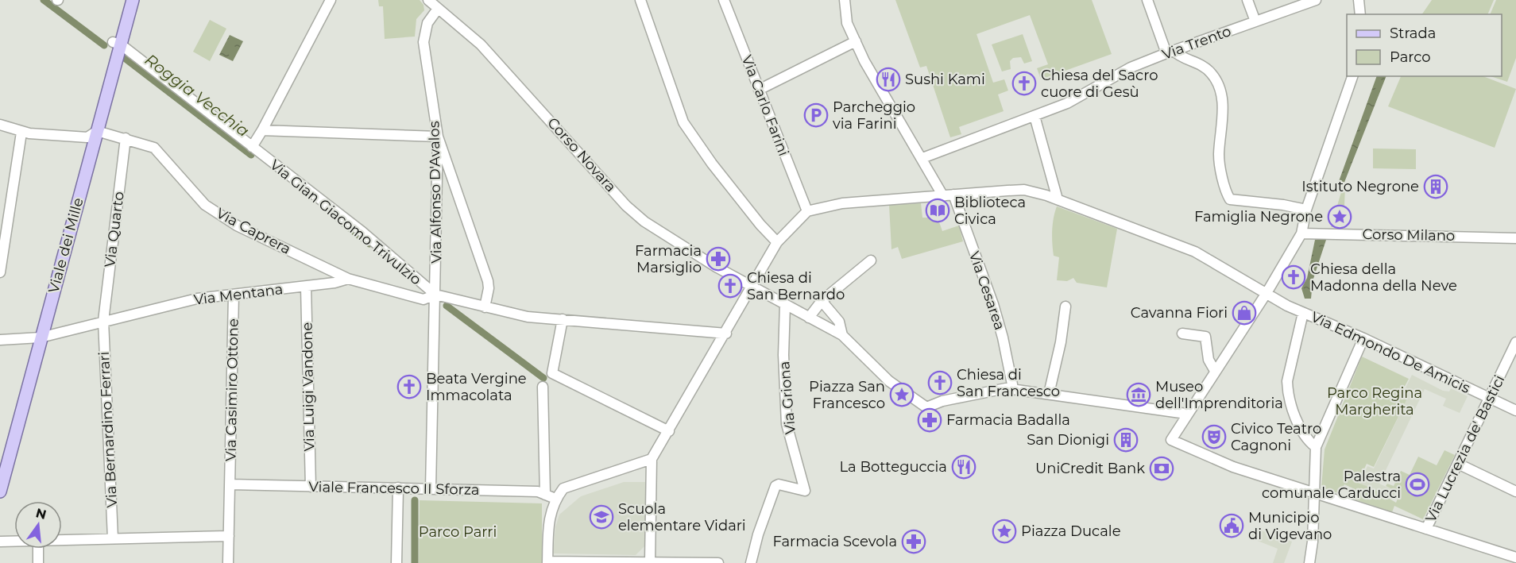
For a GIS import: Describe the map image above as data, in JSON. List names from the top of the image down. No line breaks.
{"streets":{"main road":["Viale dei Mille"],"street":["Via Trento","Via Carlo Farini","Corso Novara","Via Alfonso D'Avalos","Via Gian Giacomo Trivulzio","Via Quarto","Via Caprera","Corso Milano","Via Cesarea","Via Mentana","Via Edmondo De Amicis","Via Luigi Vandone","Via Casimiro Ottone","Via Griona","Via Bernardino Ferrari","Via Lucrezia de' Bastici","Viale Francesco II Sforza"]},"crossings":[["Via Trento","Via Cesarea"],["Via Carlo Farini","Via Edmondo De Amicis"],["Corso Novara","Via Alfonso D'Avalos"],["Corso Novara","Via Griona"],["Via Alfonso D'Avalos","Via Gian Giacomo Trivulzio"],["Via Alfonso D'Avalos","Via Mentana"],["Via Alfonso D'Avalos","Viale Francesco II Sforza"],["Via Gian Giacomo Trivulzio","Viale dei Mille"],["Via Gian Giacomo Trivulzio","Via Mentana"],["Via Quarto","Via Caprera"],["Via Quarto","Via Mentana"],["Via Quarto","Via Bernardino Ferrari"],["Via Caprera","Viale dei Mille"],["Via Caprera","Via Mentana"],["Viale dei Mille","Via Mentana"],["Via Cesarea","Via Edmondo De Amicis"],["Via Mentana","Via Luigi Vandone"],["Via Mentana","Via Casimiro Ottone"],["Via Mentana","Via Bernardino Ferrari"],["Via Edmondo De Amicis","Via Lucrezia de' Bastici"],["Via Luigi Vandone","Viale Francesco II Sforza"],["Via Casimiro Ottone","Viale Francesco II Sforza"]],"water":["Roggia Vecchia"],"parks":["Parco Regina Margherita","Parco Parri"],"places":{"restaurant":["Sushi Kami","La Botteguccia"],"church":["Chiesa del Sacro cuore di Gesù","Chiesa della Madonna della Neve","Chiesa di San Bernardo","Chiesa di San Francesco","Beata Vergine Immacolata"],"parking":["Parcheggio via Farini"],"building":["Istituto Negrone","San Dionigi"],"library":["Biblioteca Civica"],"place":["Famiglia Negrone","Piazza San Francesco","Piazza Ducale"],"pharmacy":["Farmacia Marsiglio","Farmacia Badalla","Farmacia Scevola"],"shop":["Cavanna Fiori"],"museum":["Museo dell'Imprenditoria"],"theatre":["Civico Teatro Cagnoni"],"bank":["UniCredit Bank"],"sports":["Palestra comunale Carducci"],"school or university":["Scuola elementare Vidari"],"public building":["Municipio di Vigevano"]},"legend":["Strada","Parco"],"north":"top"}
